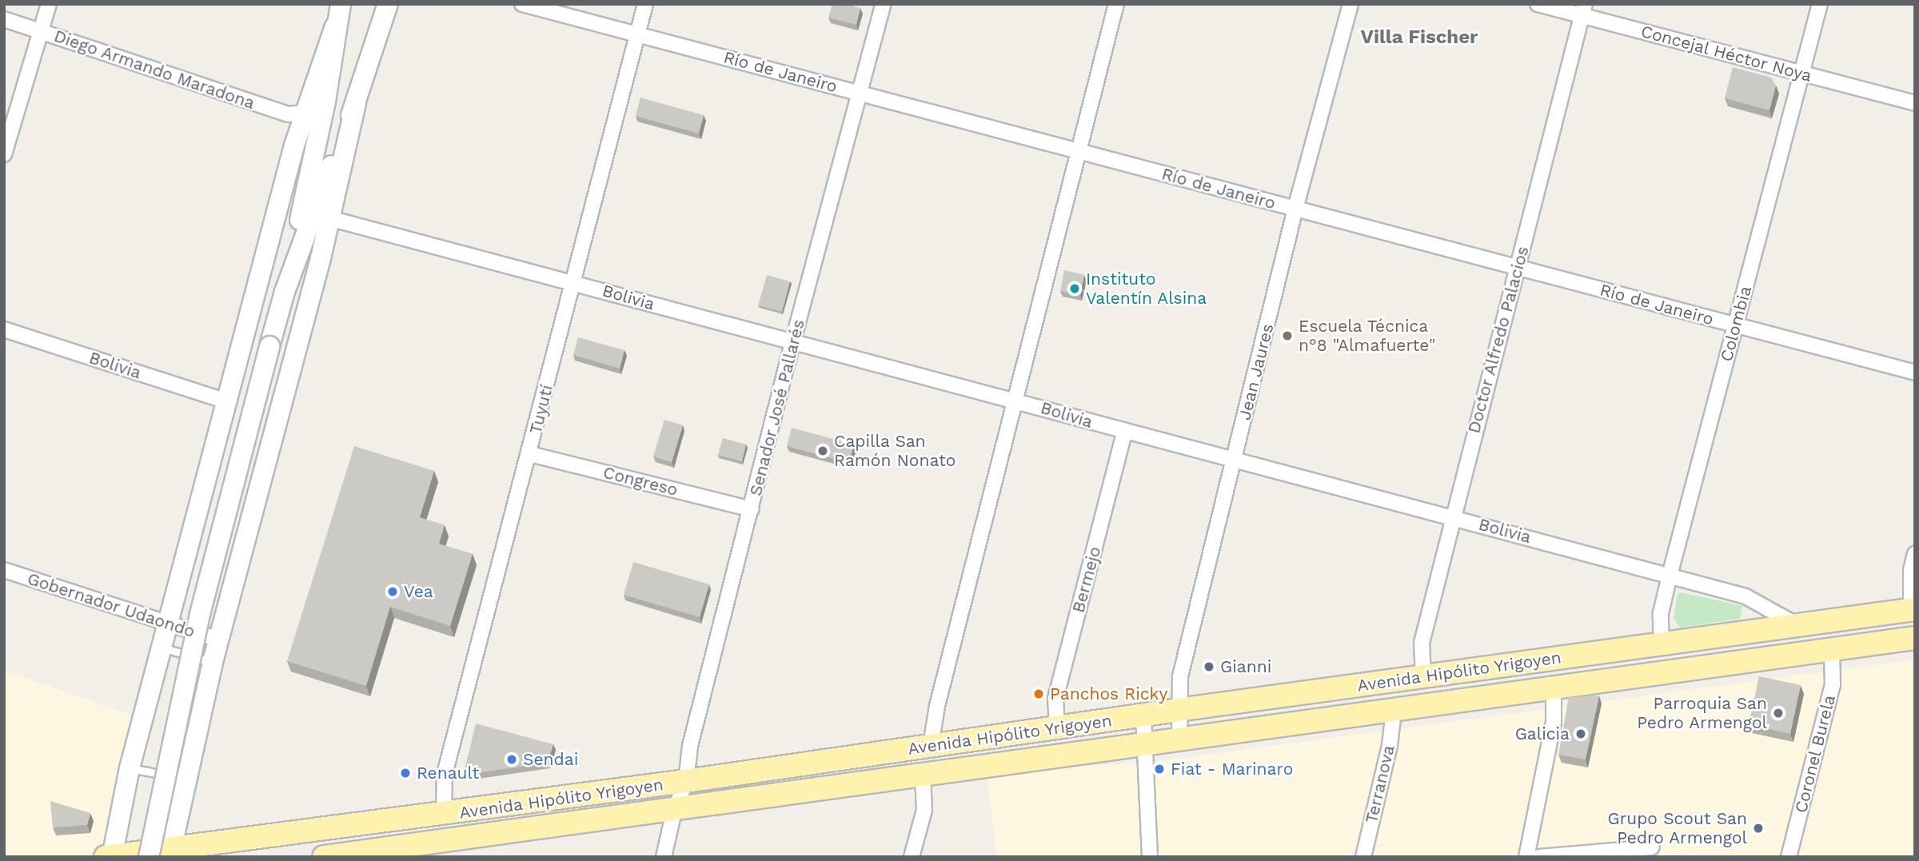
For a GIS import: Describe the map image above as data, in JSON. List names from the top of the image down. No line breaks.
{"streets":{"main road":["Avenida Hipólito Yrigoyen"],"street":["Concejal Héctor Noya","Diego Armando Maradona","Río de Janeiro","Bolivia","Colombia","Doctor Alfredo Palacios","Jean Jaures","Senador José Pallarés","Tuyutí","Congreso","Bermejo","Gobernador Udaondo","Coronel Burela","Terranova"]},"crossings":[["Concejal Héctor Noya","Colombia"],["Concejal Héctor Noya","Doctor Alfredo Palacios"],["Río de Janeiro","Colombia"],["Río de Janeiro","Doctor Alfredo Palacios"],["Río de Janeiro","Jean Jaures"],["Río de Janeiro","Senador José Pallarés"],["Río de Janeiro","Tuyutí"],["Bolivia","Colombia"],["Bolivia","Doctor Alfredo Palacios"],["Bolivia","Jean Jaures"],["Bolivia","Senador José Pallarés"],["Bolivia","Tuyutí"],["Bolivia","Bermejo"],["Bolivia","Avenida Hipólito Yrigoyen"],["Colombia","Avenida Hipólito Yrigoyen"],["Doctor Alfredo Palacios","Avenida Hipólito Yrigoyen"],["Jean Jaures","Avenida Hipólito Yrigoyen"],["Senador José Pallarés","Congreso"],["Senador José Pallarés","Avenida Hipólito Yrigoyen"],["Tuyutí","Congreso"],["Tuyutí","Avenida Hipólito Yrigoyen"],["Bermejo","Avenida Hipólito Yrigoyen"],["Avenida Hipólito Yrigoyen","Coronel Burela"],["Avenida Hipólito Yrigoyen","Terranova"]],"districts":["Villa Fischer"],"places":["Instituto Valentín Alsina","Escuela Técnica n°8 \"Almafuerte\"","Capilla San Ramón Nonato","Vea","Gianni","Panchos Ricky","Parroquia San Pedro Armengol","Galicia","Sendai","Fiat - Marinaro","Renault","Grupo Scout San Pedro Armengol"]}
